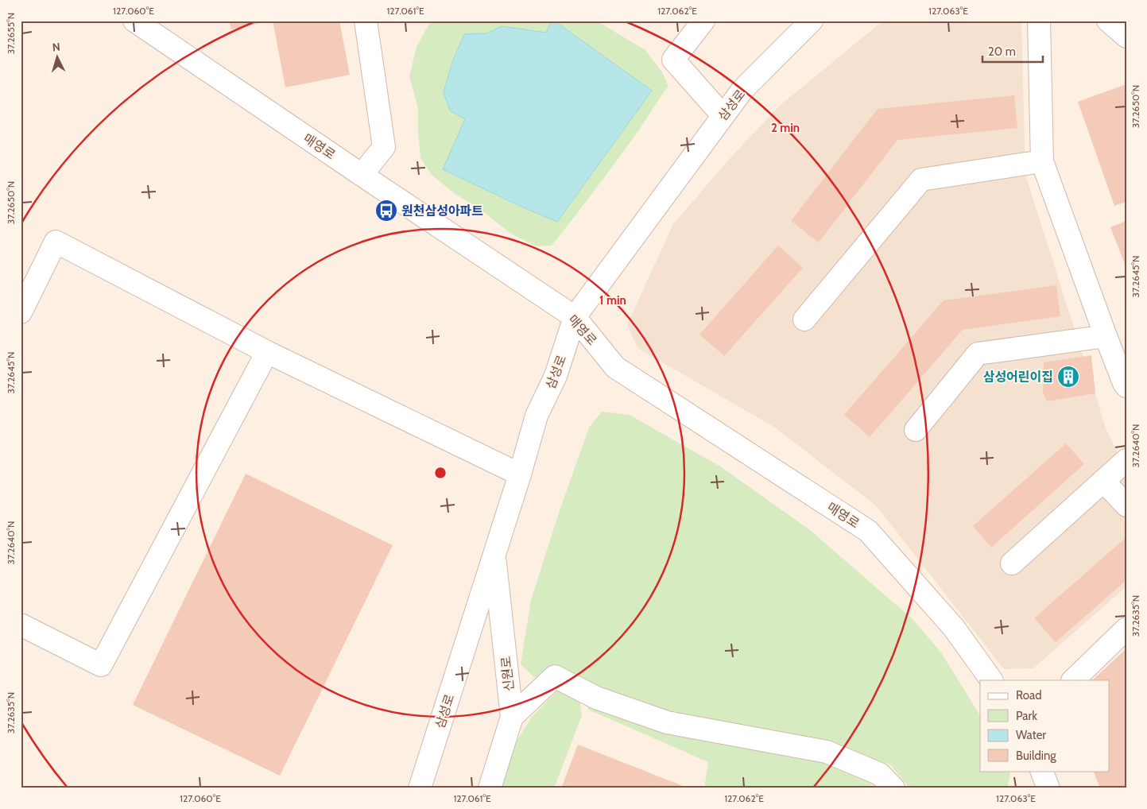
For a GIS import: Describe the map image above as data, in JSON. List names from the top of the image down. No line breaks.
{"streets":{"street":["삼성로","매영로","신원로"]},"crossings":[["삼성로","매영로"],["삼성로","신원로"]],"places":{"bus stop":["원천삼성아파트"],"building":["삼성어린이집"]},"legend":["Road","Park","Water","Building"],"scale_bar":"20 m","north":"top","coordinates":["127.060°E","127.061°E","127.062°E","127.063°E","37.2655°N","37.2650°N","37.2645°N","37.2640°N","37.2635°N"],"rings":["2 min","1 min"]}
